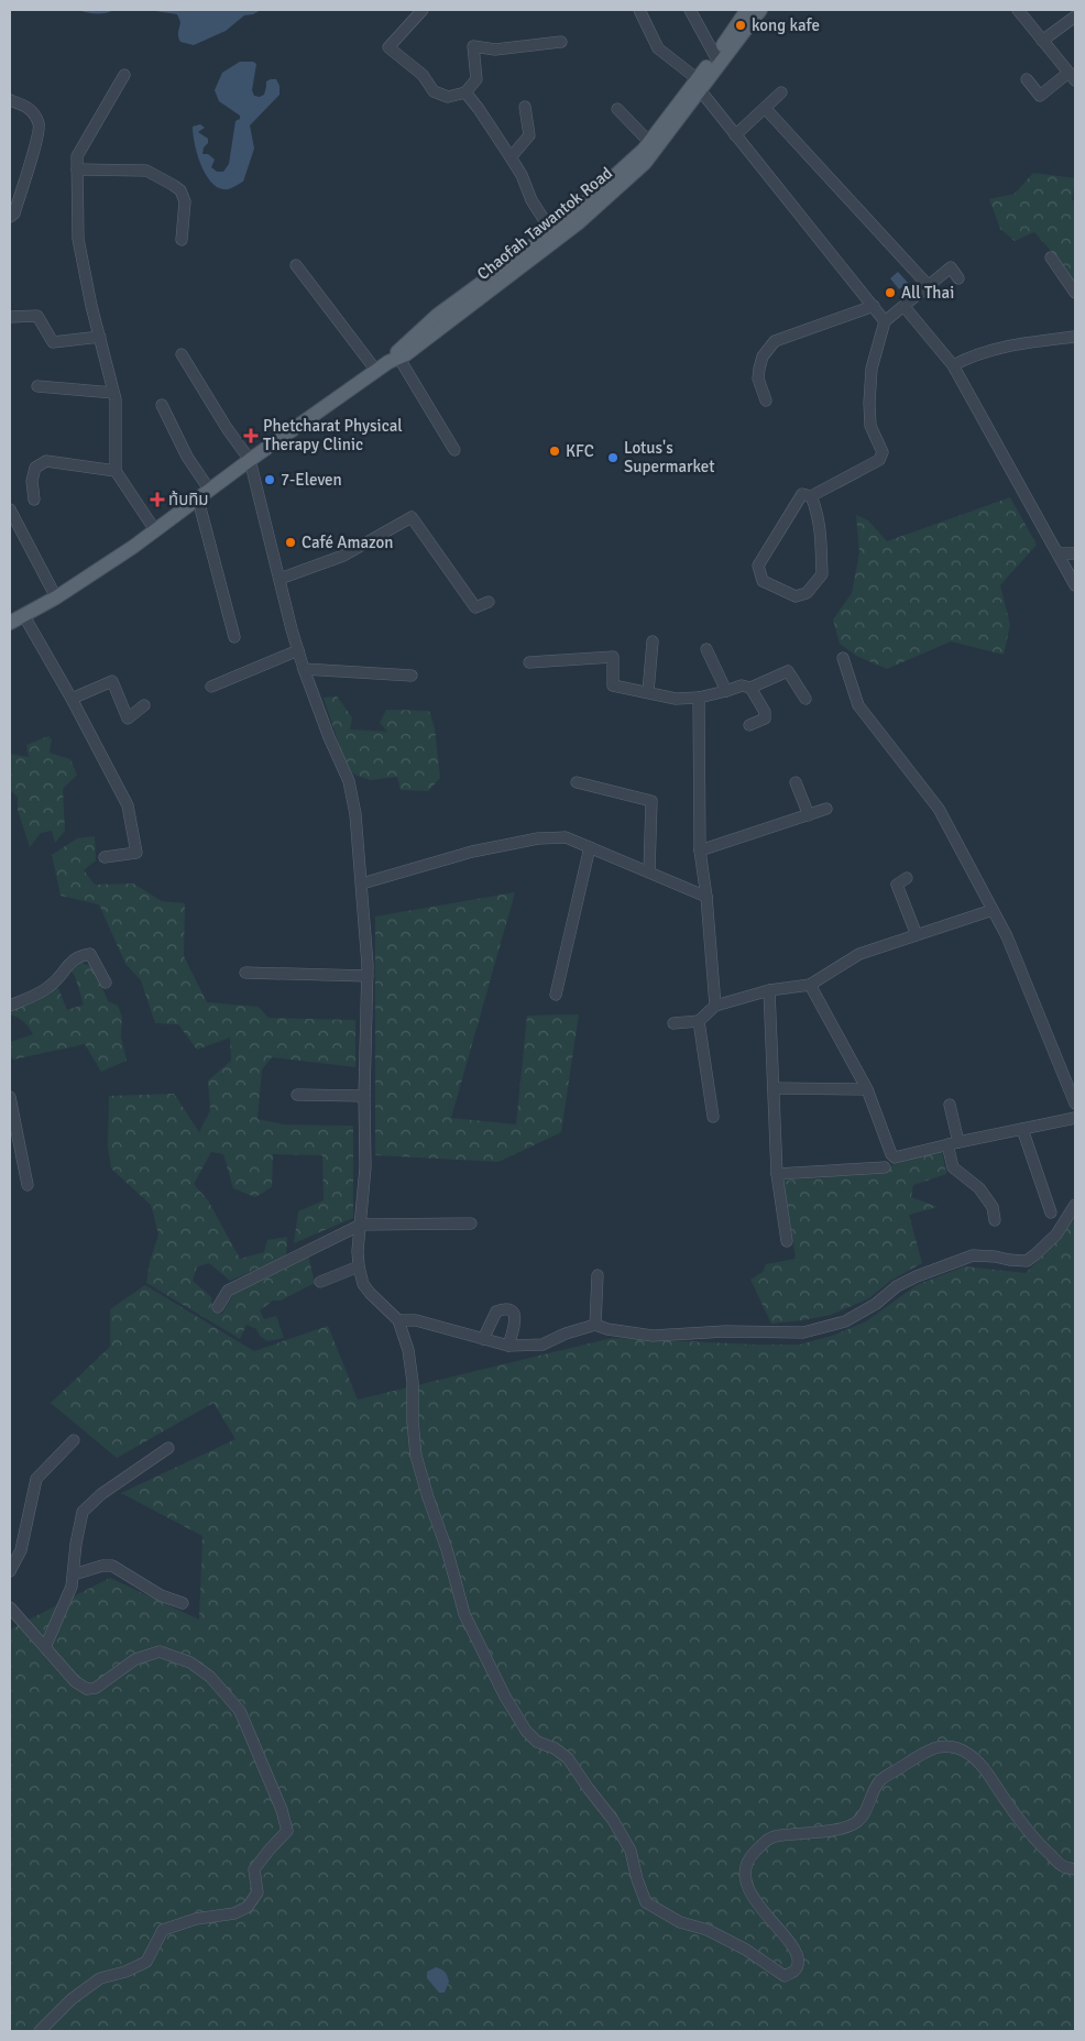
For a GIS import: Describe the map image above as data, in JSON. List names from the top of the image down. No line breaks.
{"streets":{"main road":["Chaofah Tawantok Road"]},"places":{"other":["kong kafe","All Thai","KFC","Lotus's Supermarket","7-Eleven","Café Amazon"],"health":["Phetcharat Physical Therapy Clinic","ท้บทิม"]}}
